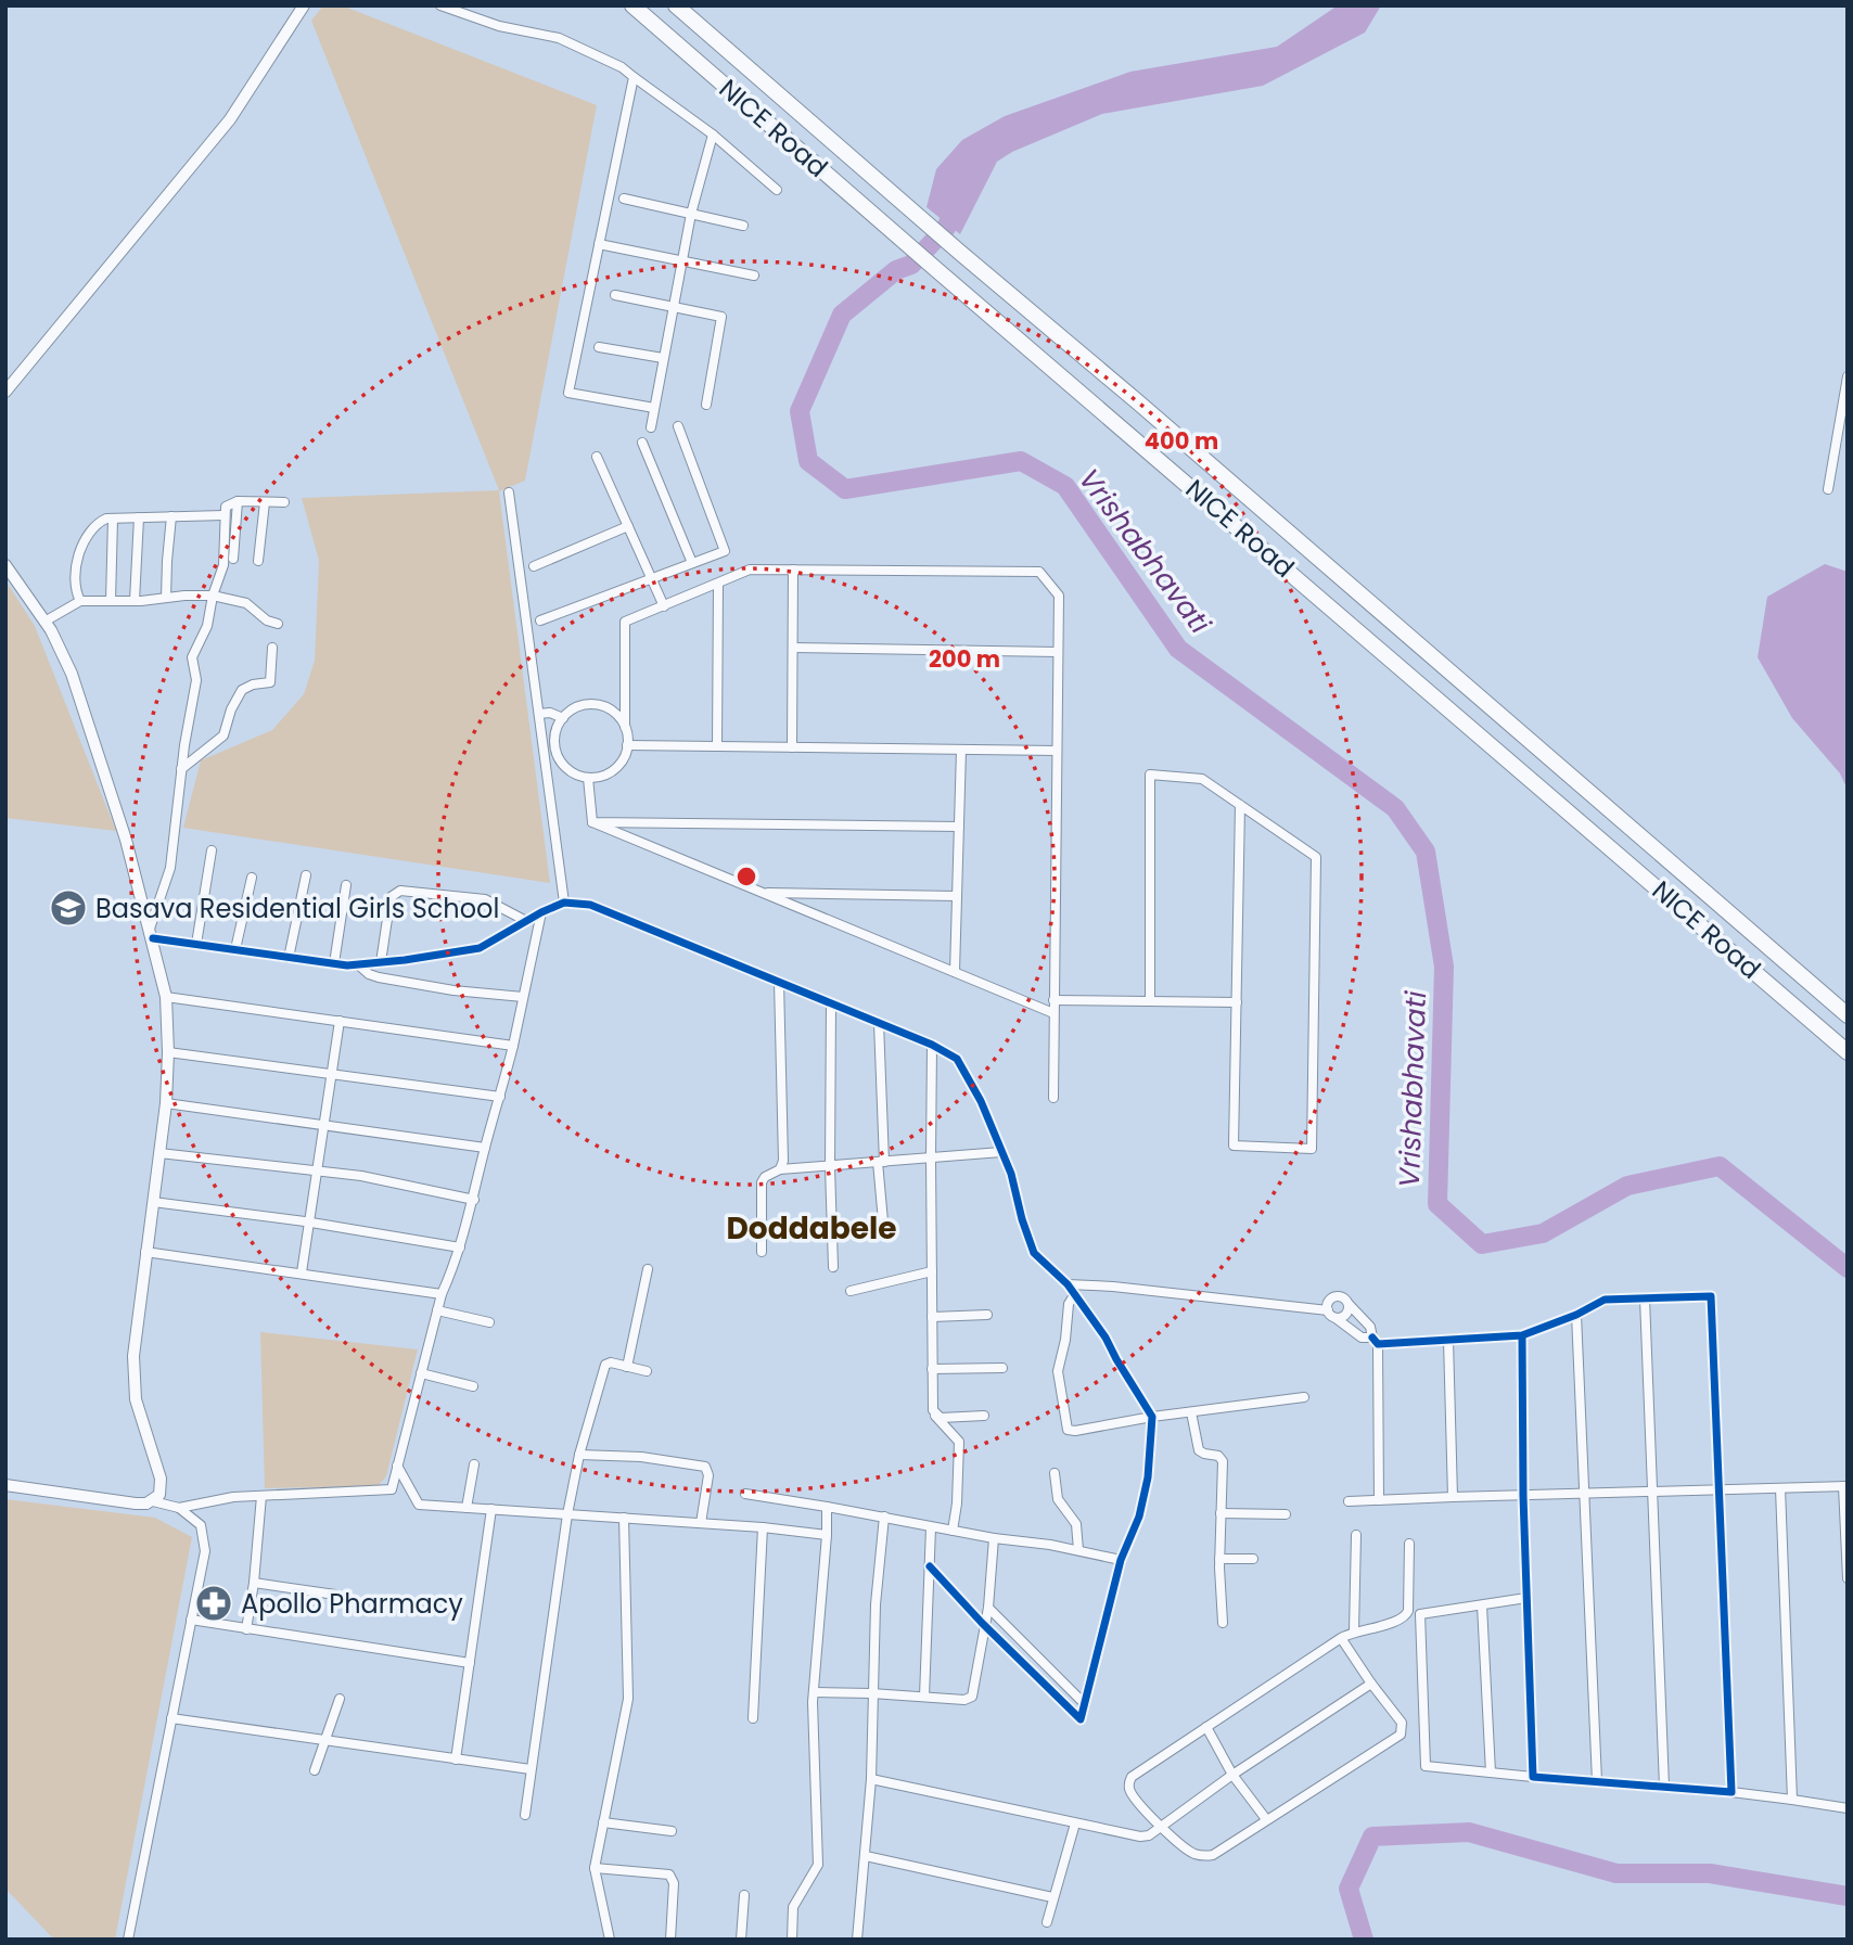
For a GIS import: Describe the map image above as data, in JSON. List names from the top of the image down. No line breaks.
{"streets":{"highway":["NICE Road"]},"districts":["Doddabele"],"water":["Vrishabhavati"],"places":{"school or university":["Basava Residential Girls School"],"pharmacy":["Apollo Pharmacy"]},"rings":["400 m","200 m"]}
